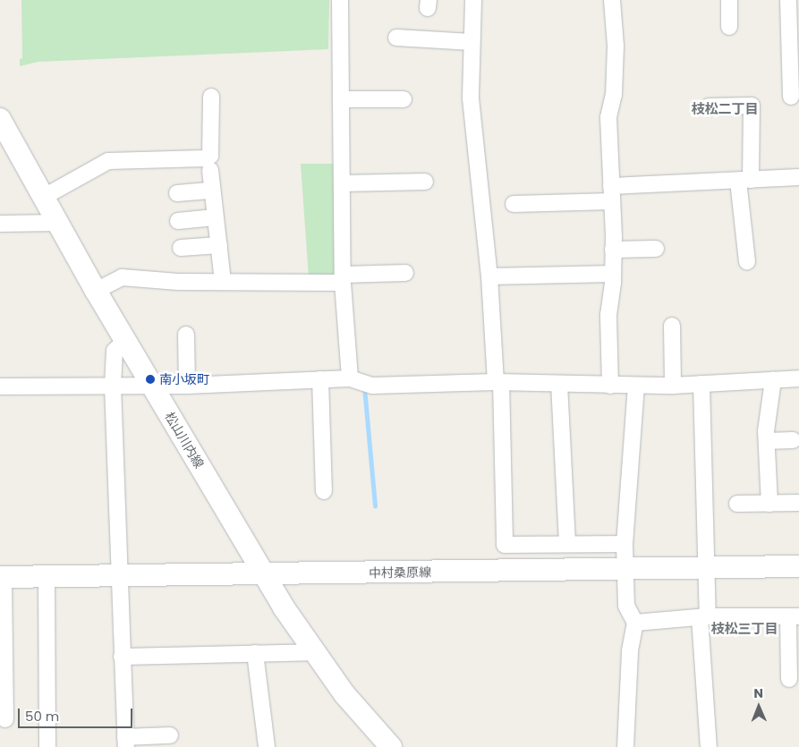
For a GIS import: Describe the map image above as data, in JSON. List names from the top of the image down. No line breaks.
{"streets":{"street":["松山川内線","中村桑原線"]},"crossings":[["松山川内線","中村桑原線"]],"districts":["枝松二丁目","枝松三丁目"],"places":["南小坂町"],"scale_bar":"50 m","north":"top"}
